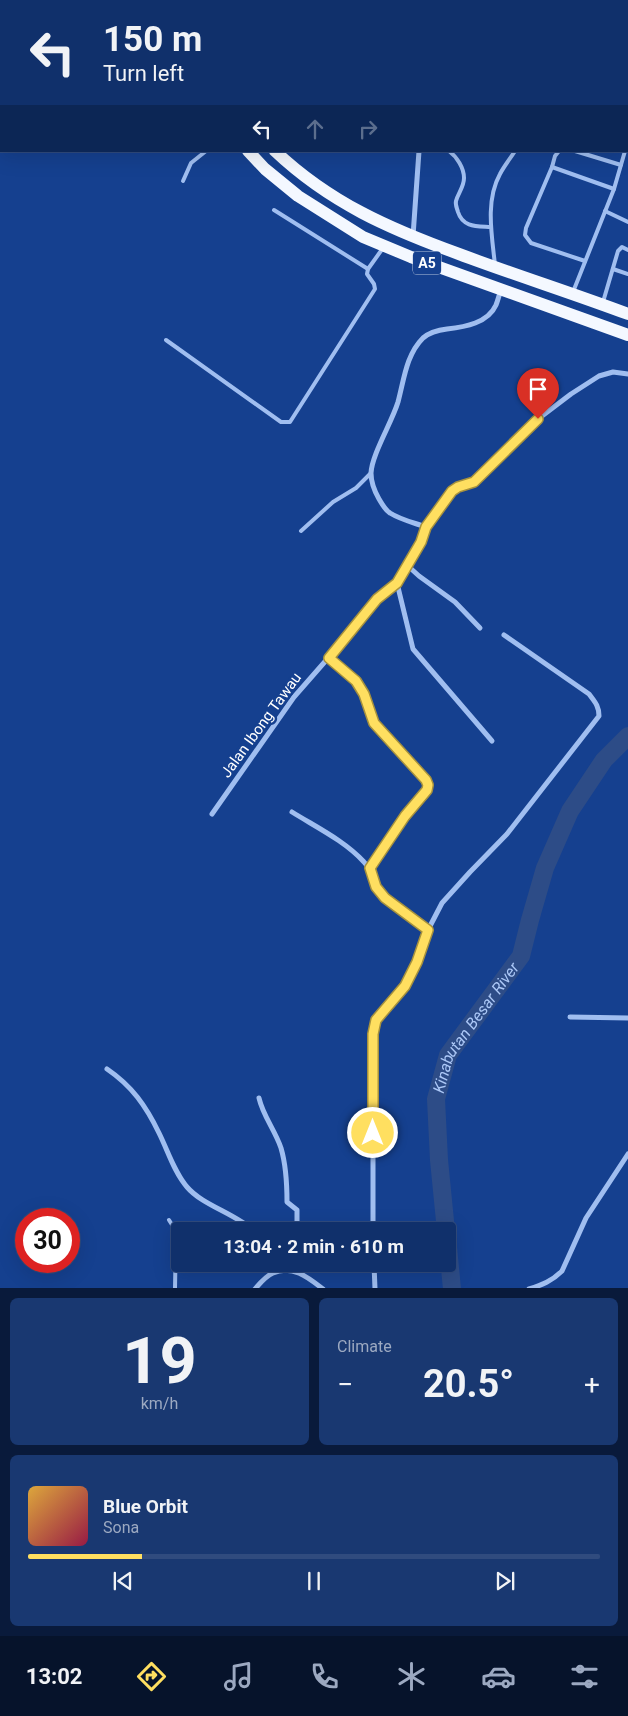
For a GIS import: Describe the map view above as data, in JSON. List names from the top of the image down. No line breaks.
{"streets":{"highway":["A5"],"street":["Jalan Ibong Tawau"]},"water":["Kinabutan Besar River"],"page":{"turn":["150 m","Turn left"],"limit":"30","trip":"13:04 · 2 min · 610 m","tile":[["19","km/h"],"Climate"],"heat":["−","20.5°","+"],"song":["Blue Orbit","Sona"],"tabs":"13:02"}}
